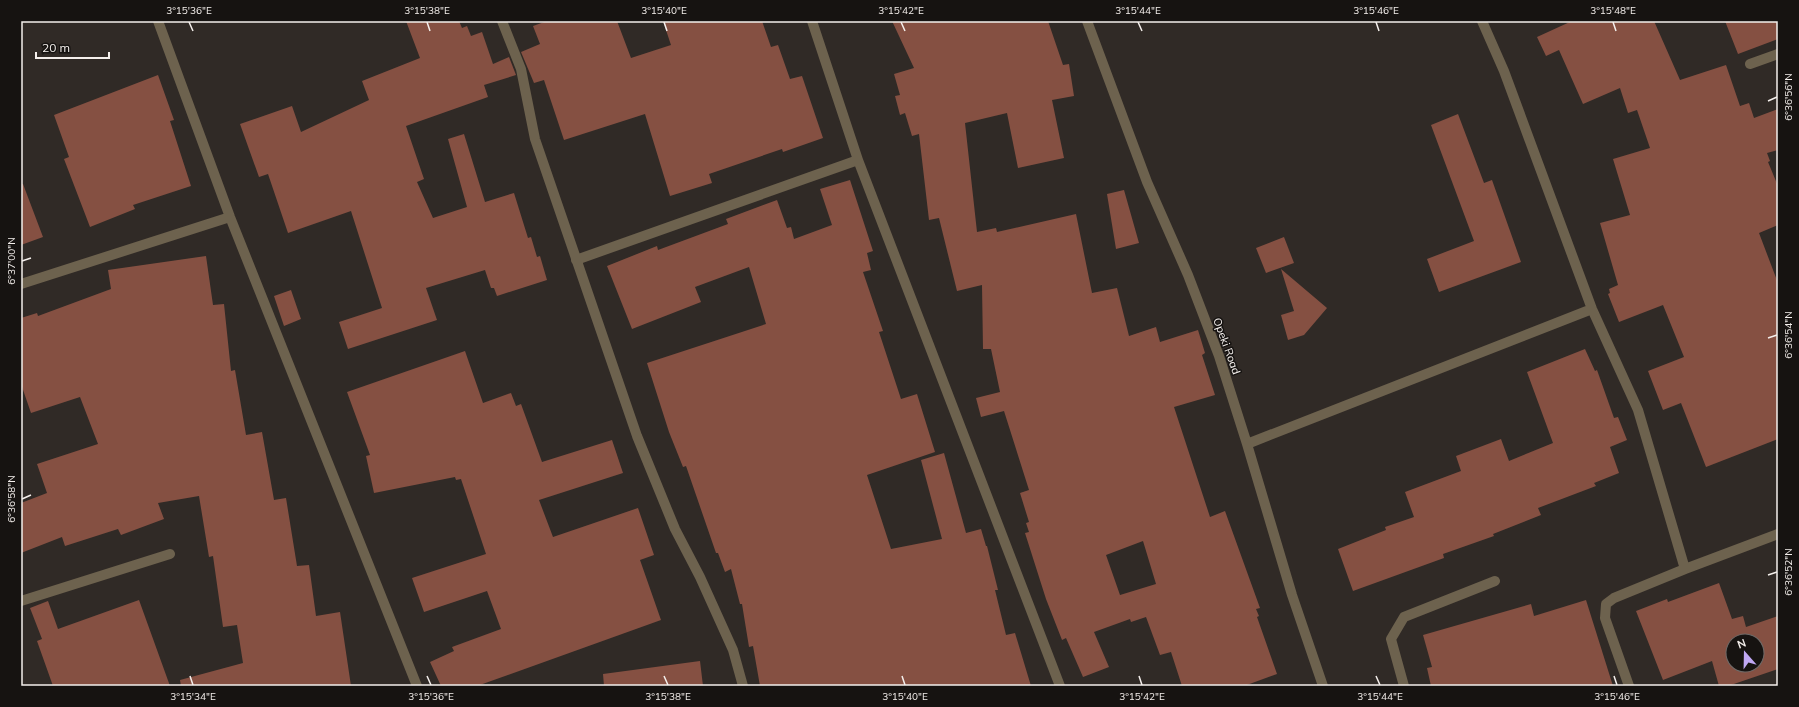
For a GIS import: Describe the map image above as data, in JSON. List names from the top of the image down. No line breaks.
{"streets":{"street":["Opeki Road"]},"scale_bar":"20 m","north":"top","coordinates":["3°15'36\"E","3°15'38\"E","3°15'40\"E","3°15'42\"E","3°15'44\"E","3°15'46\"E","3°15'48\"E","6°36'56\"N","6°37'00\"N","6°36'54\"N","6°36'58\"N","6°36'52\"N","3°15'34\"E"]}
